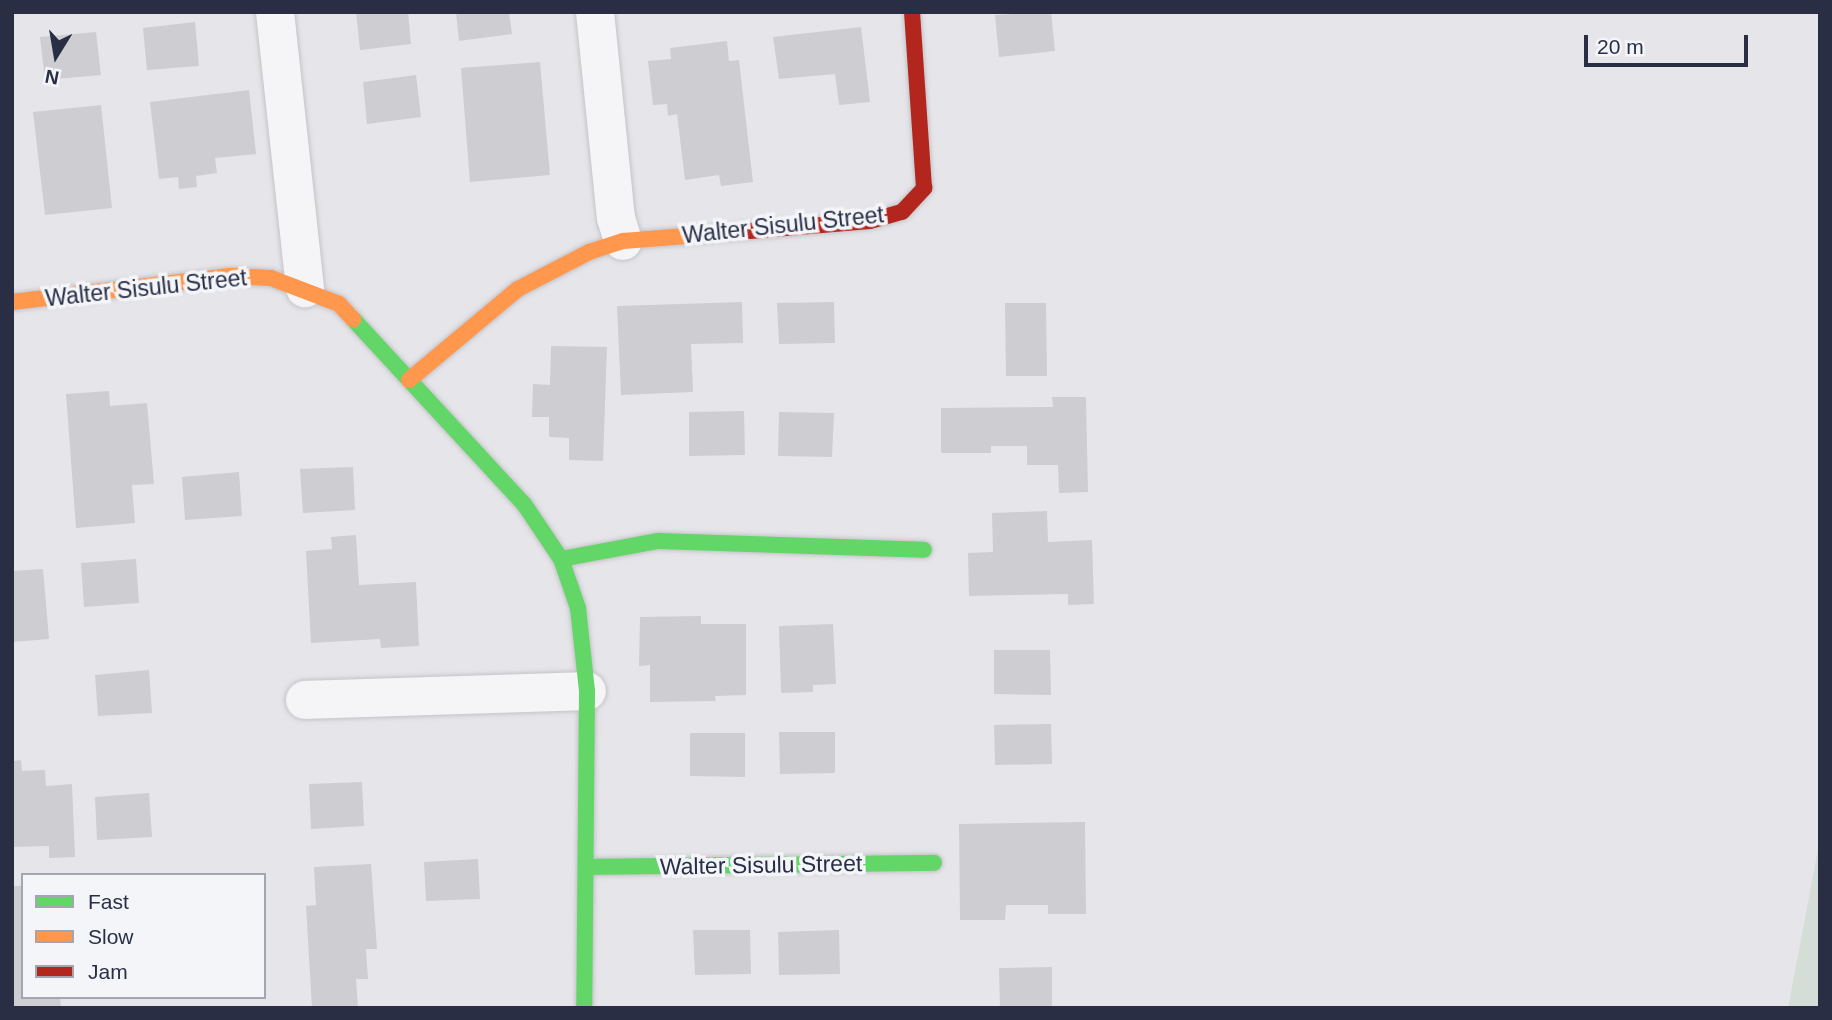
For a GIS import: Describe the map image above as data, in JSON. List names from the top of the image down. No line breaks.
{"streets":{"street":["Walter Sisulu Street"]},"legend":["Fast","Slow","Jam"],"scale_bar":"20 m","north":"bottom"}
